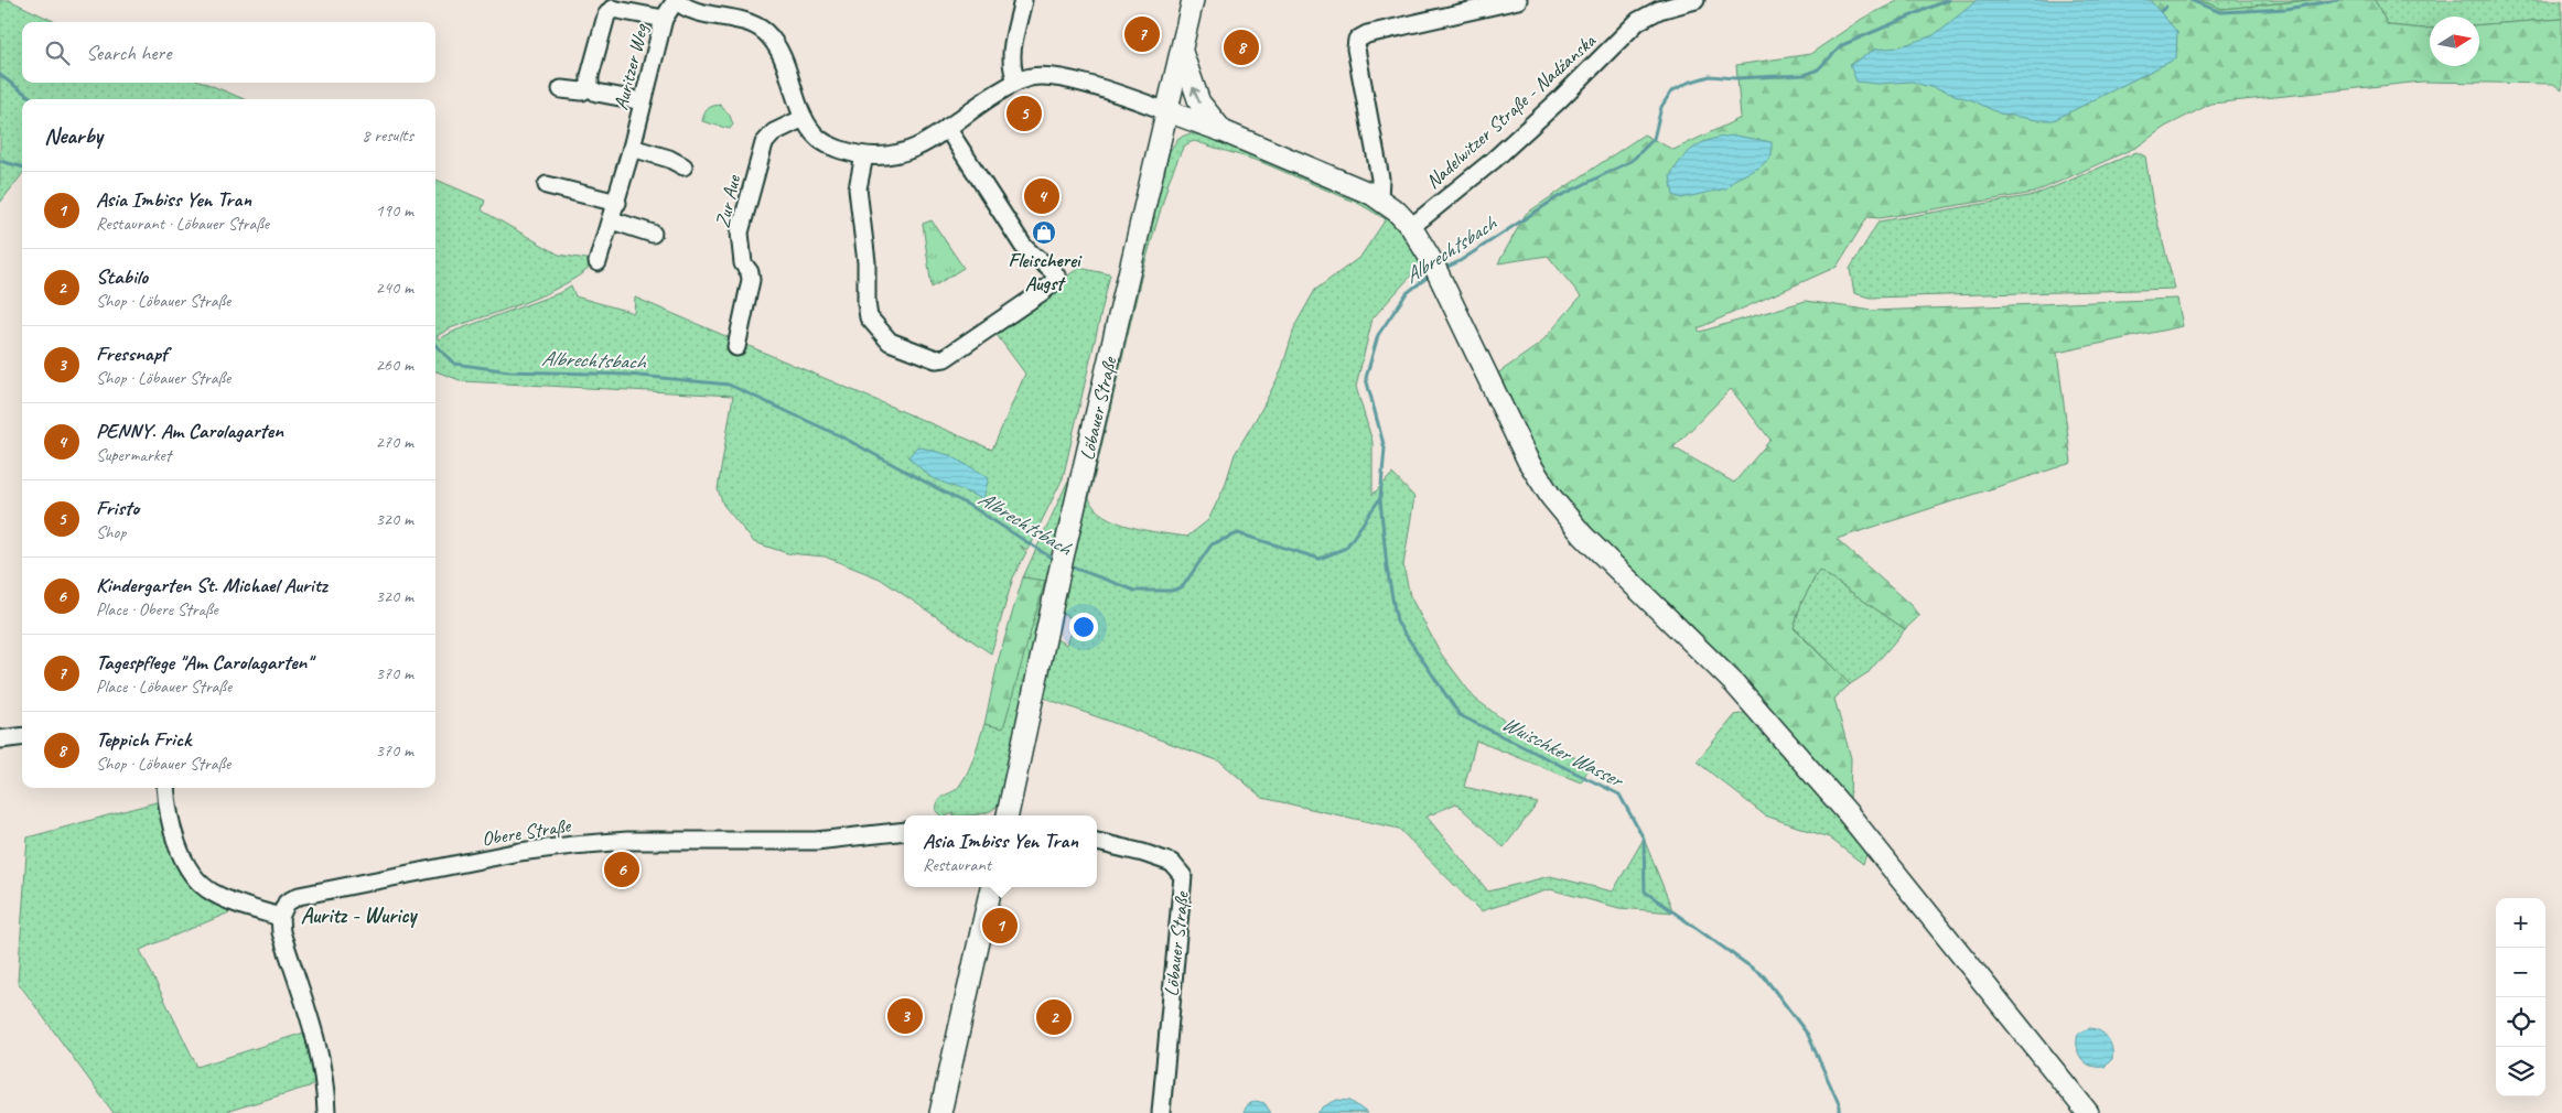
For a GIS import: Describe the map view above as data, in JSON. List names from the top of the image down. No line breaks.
{"streets":{"main road":["Löbauer Straße"],"street":["Auritzer Weg","Nadelwitzer Straße - Nadźanska","Zur Aue","Obere Straße"]},"districts":["Auritz - Wuricy"],"water":["Albrechtsbach","Wuischker Wasser"],"places":{"shop":["Fleischerei Augst"]},"north":"right","page":{"pins":["7","8","5","4","6","1","3","2"],"search":"Search here","heading":["Nearby","8 results"],"list":[{"mark":"1","name":"Asia Imbiss Yen Tran","note":"Restaurant · Löbauer Straße","value":"190 m"},{"mark":"2","name":"Stabilo","note":"Shop · Löbauer Straße","value":"240 m"},{"mark":"3","name":"Fressnapf","note":"Shop · Löbauer Straße","value":"260 m"},{"mark":"4","name":"PENNY. Am Carolagarten","note":"Supermarket","value":"270 m"},{"mark":"5","name":"Fristo","note":"Shop","value":"320 m"},{"mark":"6","name":"Kindergarten St. Michael Auritz","note":"Place · Obere Straße","value":"320 m"},{"mark":"7","name":"Tagespflege \"Am Carolagarten\"","note":"Place · Löbauer Straße","value":"370 m"},{"mark":"8","name":"Teppich Frick","note":"Shop · Löbauer Straße","value":"370 m"}],"popup":["Asia Imbiss Yen Tran","Restaurant"],"map_buttons":["+","−"]}}
